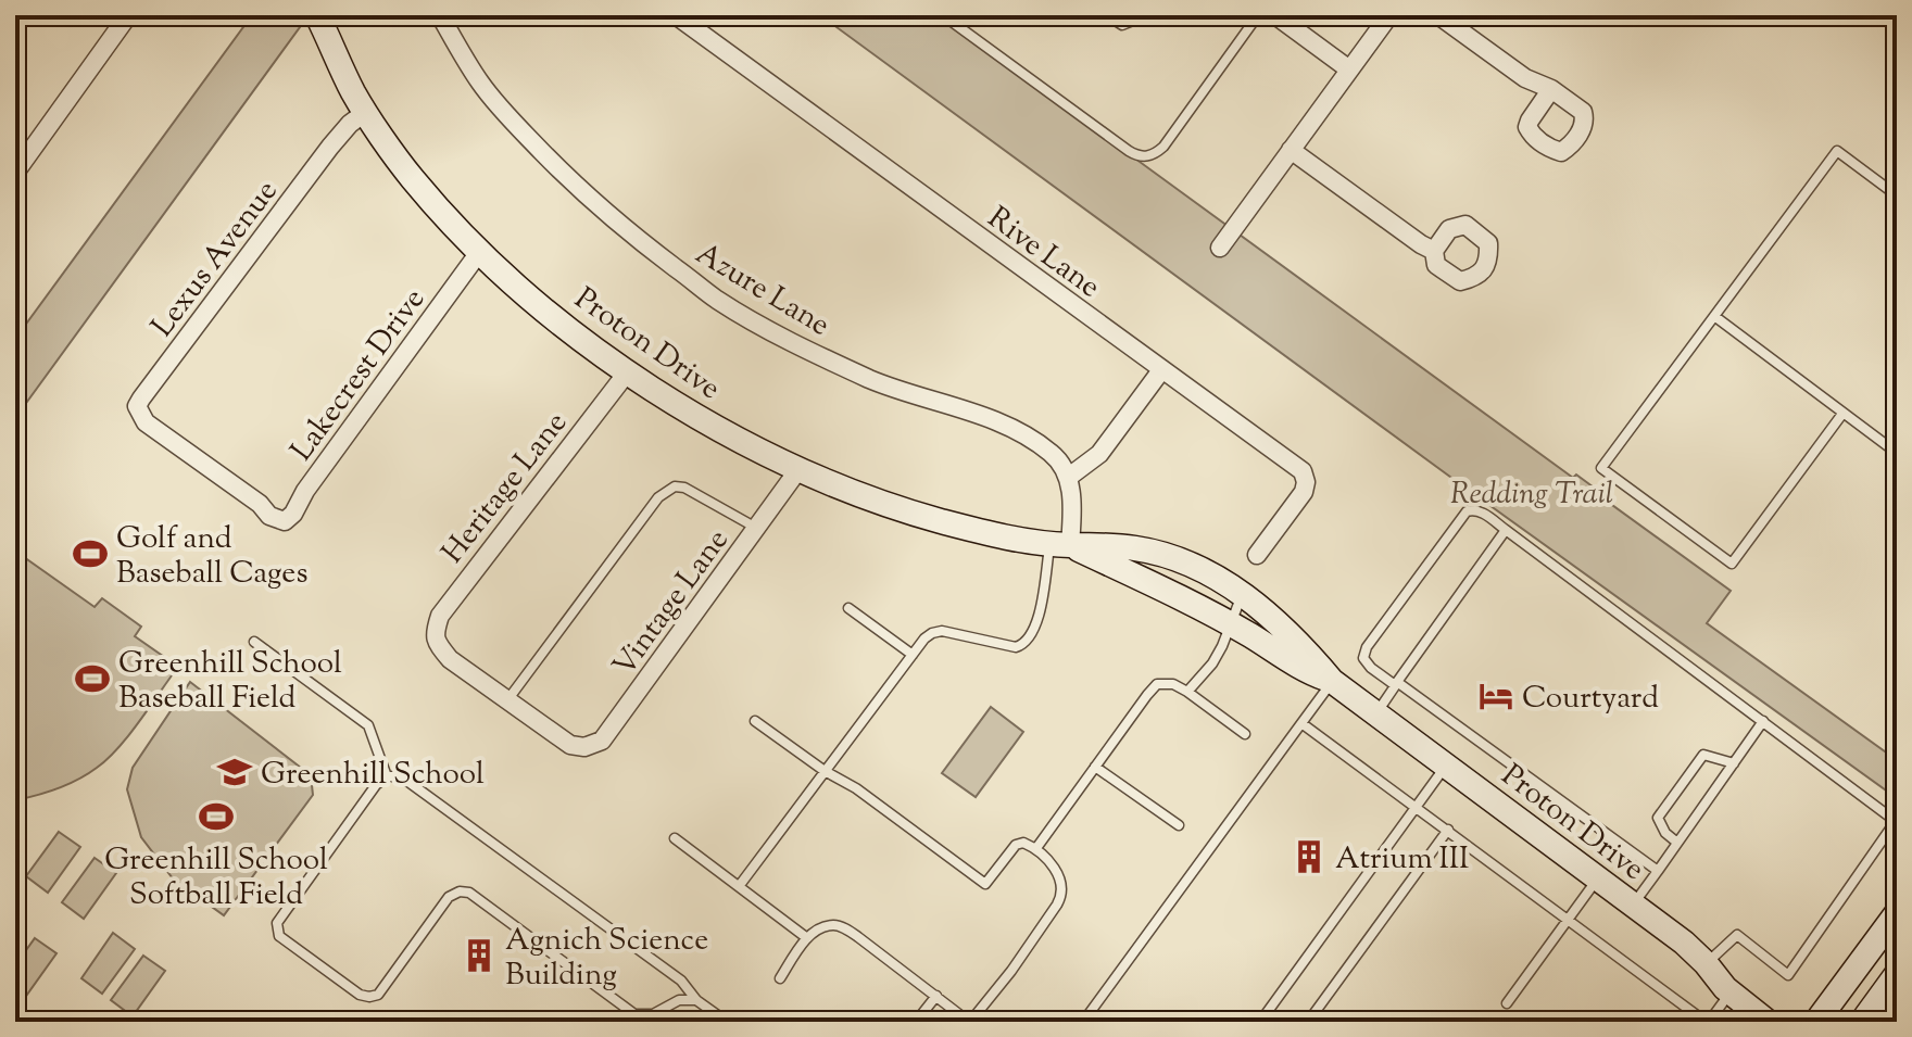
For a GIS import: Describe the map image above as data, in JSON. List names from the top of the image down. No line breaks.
{"streets":{"street":["Rive Lane","Lexus Avenue","Azure Lane","Proton Drive","Lakecrest Drive","Heritage Lane","Vintage Lane"]},"crossings":[["Lexus Avenue","Proton Drive"],["Lexus Avenue","Lakecrest Drive"],["Proton Drive","Lakecrest Drive"],["Proton Drive","Heritage Lane"],["Proton Drive","Vintage Lane"],["Heritage Lane","Vintage Lane"]],"parks":["Redding Trail"],"places":{"sports":["Golf and Baseball Cages","Greenhill School Baseball Field","Greenhill School Softball Field"],"hotel":["Courtyard"],"school or university":["Greenhill School"],"building":["Atrium III","Agnich Science Building"]}}
